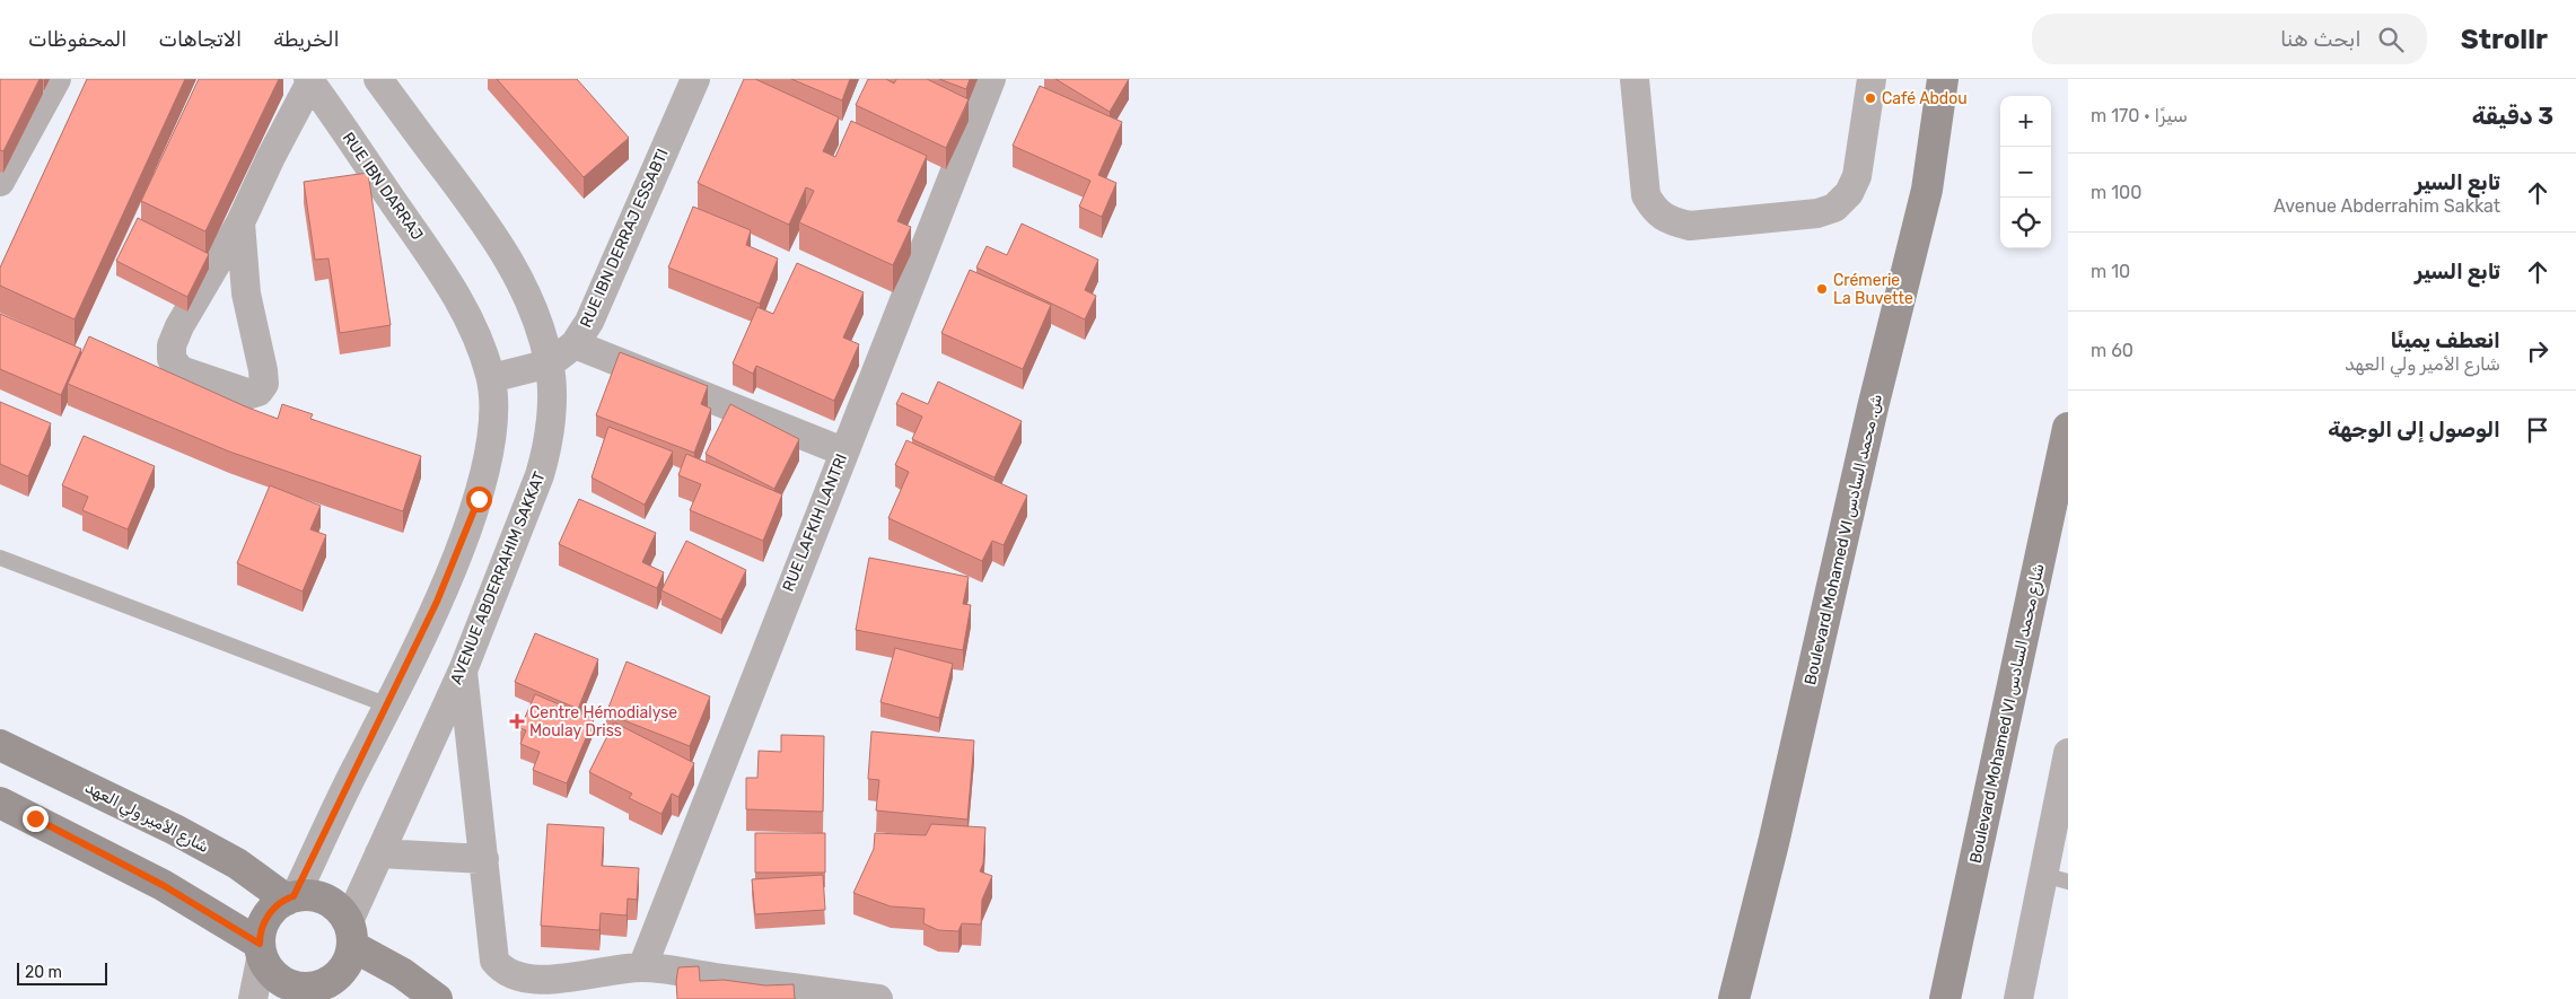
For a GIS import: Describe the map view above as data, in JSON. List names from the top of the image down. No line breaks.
{"streets":{"main road":["Boulevard Mohamed VI ش. محمد السادس","Boulevard Mohamed VI شارع محمد السادس","شارع الأمير ولي العهد"],"street":["RUE IBN DARRAJ","RUE IBN DERRAJ ESSABTI","RUE LAFKIH LANTRI","AVENUE ABDERRAHIM SAKKAT"]},"crossings":[["RUE IBN DARRAJ","RUE IBN DERRAJ ESSABTI"],["RUE IBN DERRAJ ESSABTI","AVENUE ABDERRAHIM SAKKAT"],["AVENUE ABDERRAHIM SAKKAT","شارع الأمير ولي العهد"]],"places":{"other":["Café Abdou","Crémerie La Buvette"],"health":["Centre Hémodialyse Moulay Driss"]},"scale_bar":"20 m","page":{"header":"Strollr","search":"ابحث هنا","nav":["الخريطة","الاتجاهات","المحفوظات"],"heading":["3 دقيقة","سيرًا · 170 m"],"map_buttons":["+","−"],"list":[["تابع السير","Avenue Abderrahim Sakkat","100 m"],["تابع السير","10 m"],["انعطف يمينًا","شارع الأمير ولي العهد","60 m"],"الوصول إلى الوجهة"],"scale":"20 m"}}
